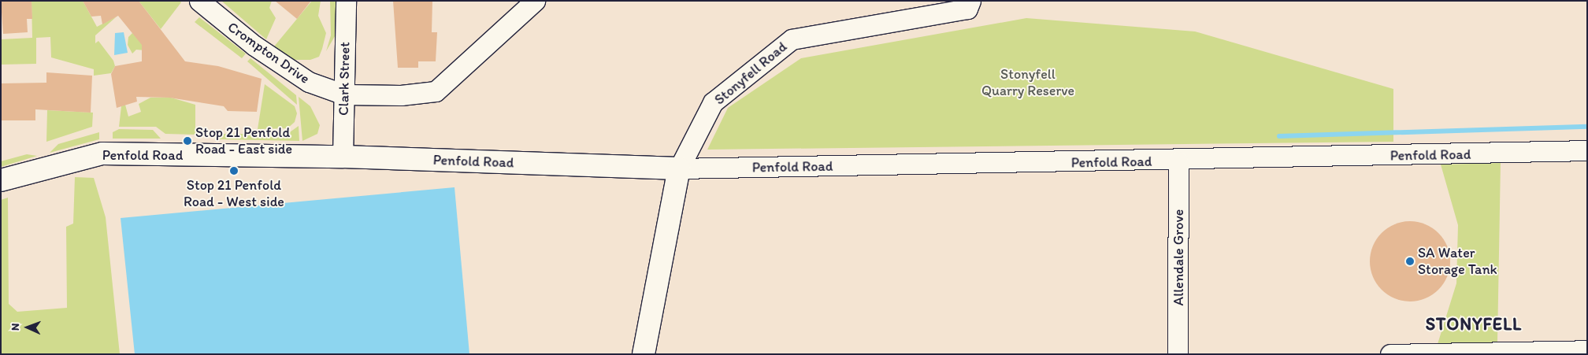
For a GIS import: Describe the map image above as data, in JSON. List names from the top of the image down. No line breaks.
{"streets":{"street":["Crompton Drive","Stonyfell Road","Clark Street","Penfold Road","Allendale Grove"]},"crossings":[["Crompton Drive","Clark Street"],["Stonyfell Road","Penfold Road"],["Clark Street","Penfold Road"],["Penfold Road","Allendale Grove"]],"districts":["STONYFELL"],"parks":["Stonyfell Quarry Reserve"],"places":["Stop 21 Penfold Road - East side","Stop 21 Penfold Road - West side","SA Water Storage Tank"],"north":"left"}
